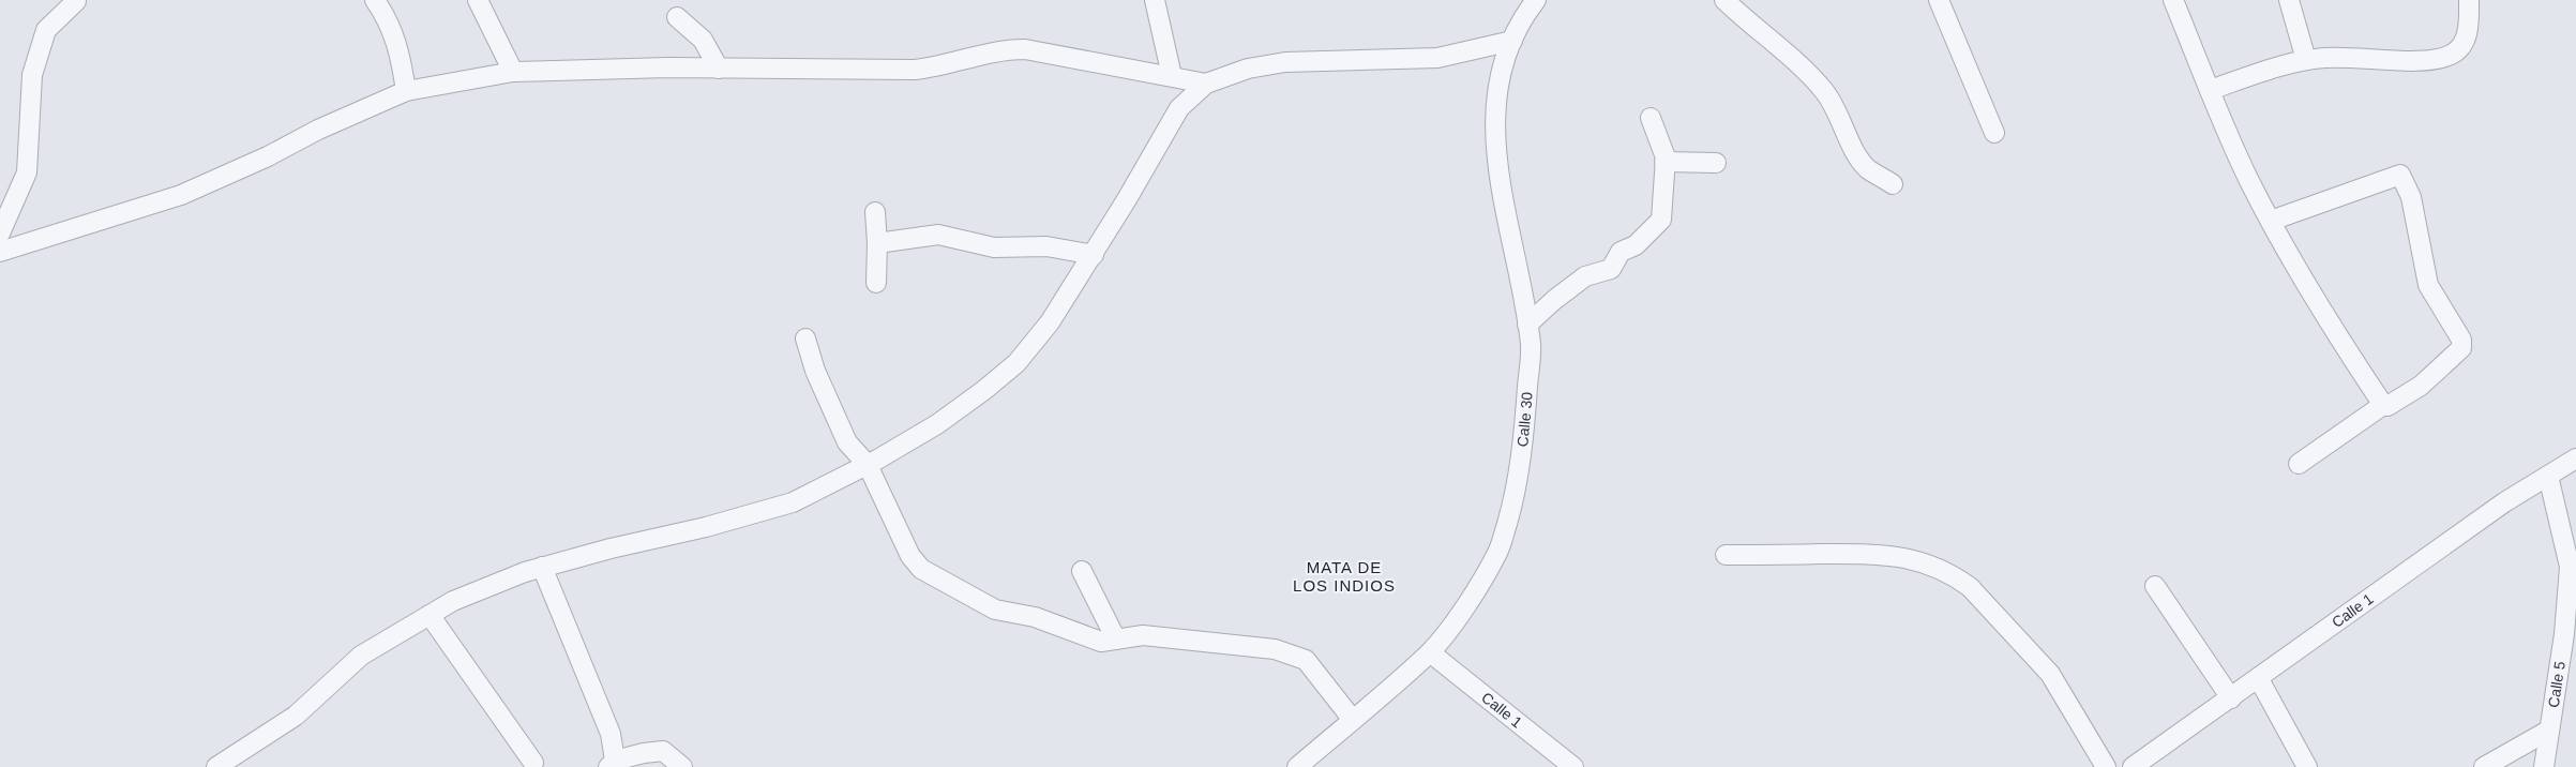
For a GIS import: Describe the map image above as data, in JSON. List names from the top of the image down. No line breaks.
{"streets":{"street":["Calle 30","Calle 1","Calle 5"]},"crossings":[["Calle 30","Calle 1"],["Calle 1","Calle 5"]],"districts":["MATA DE LOS INDIOS"]}
